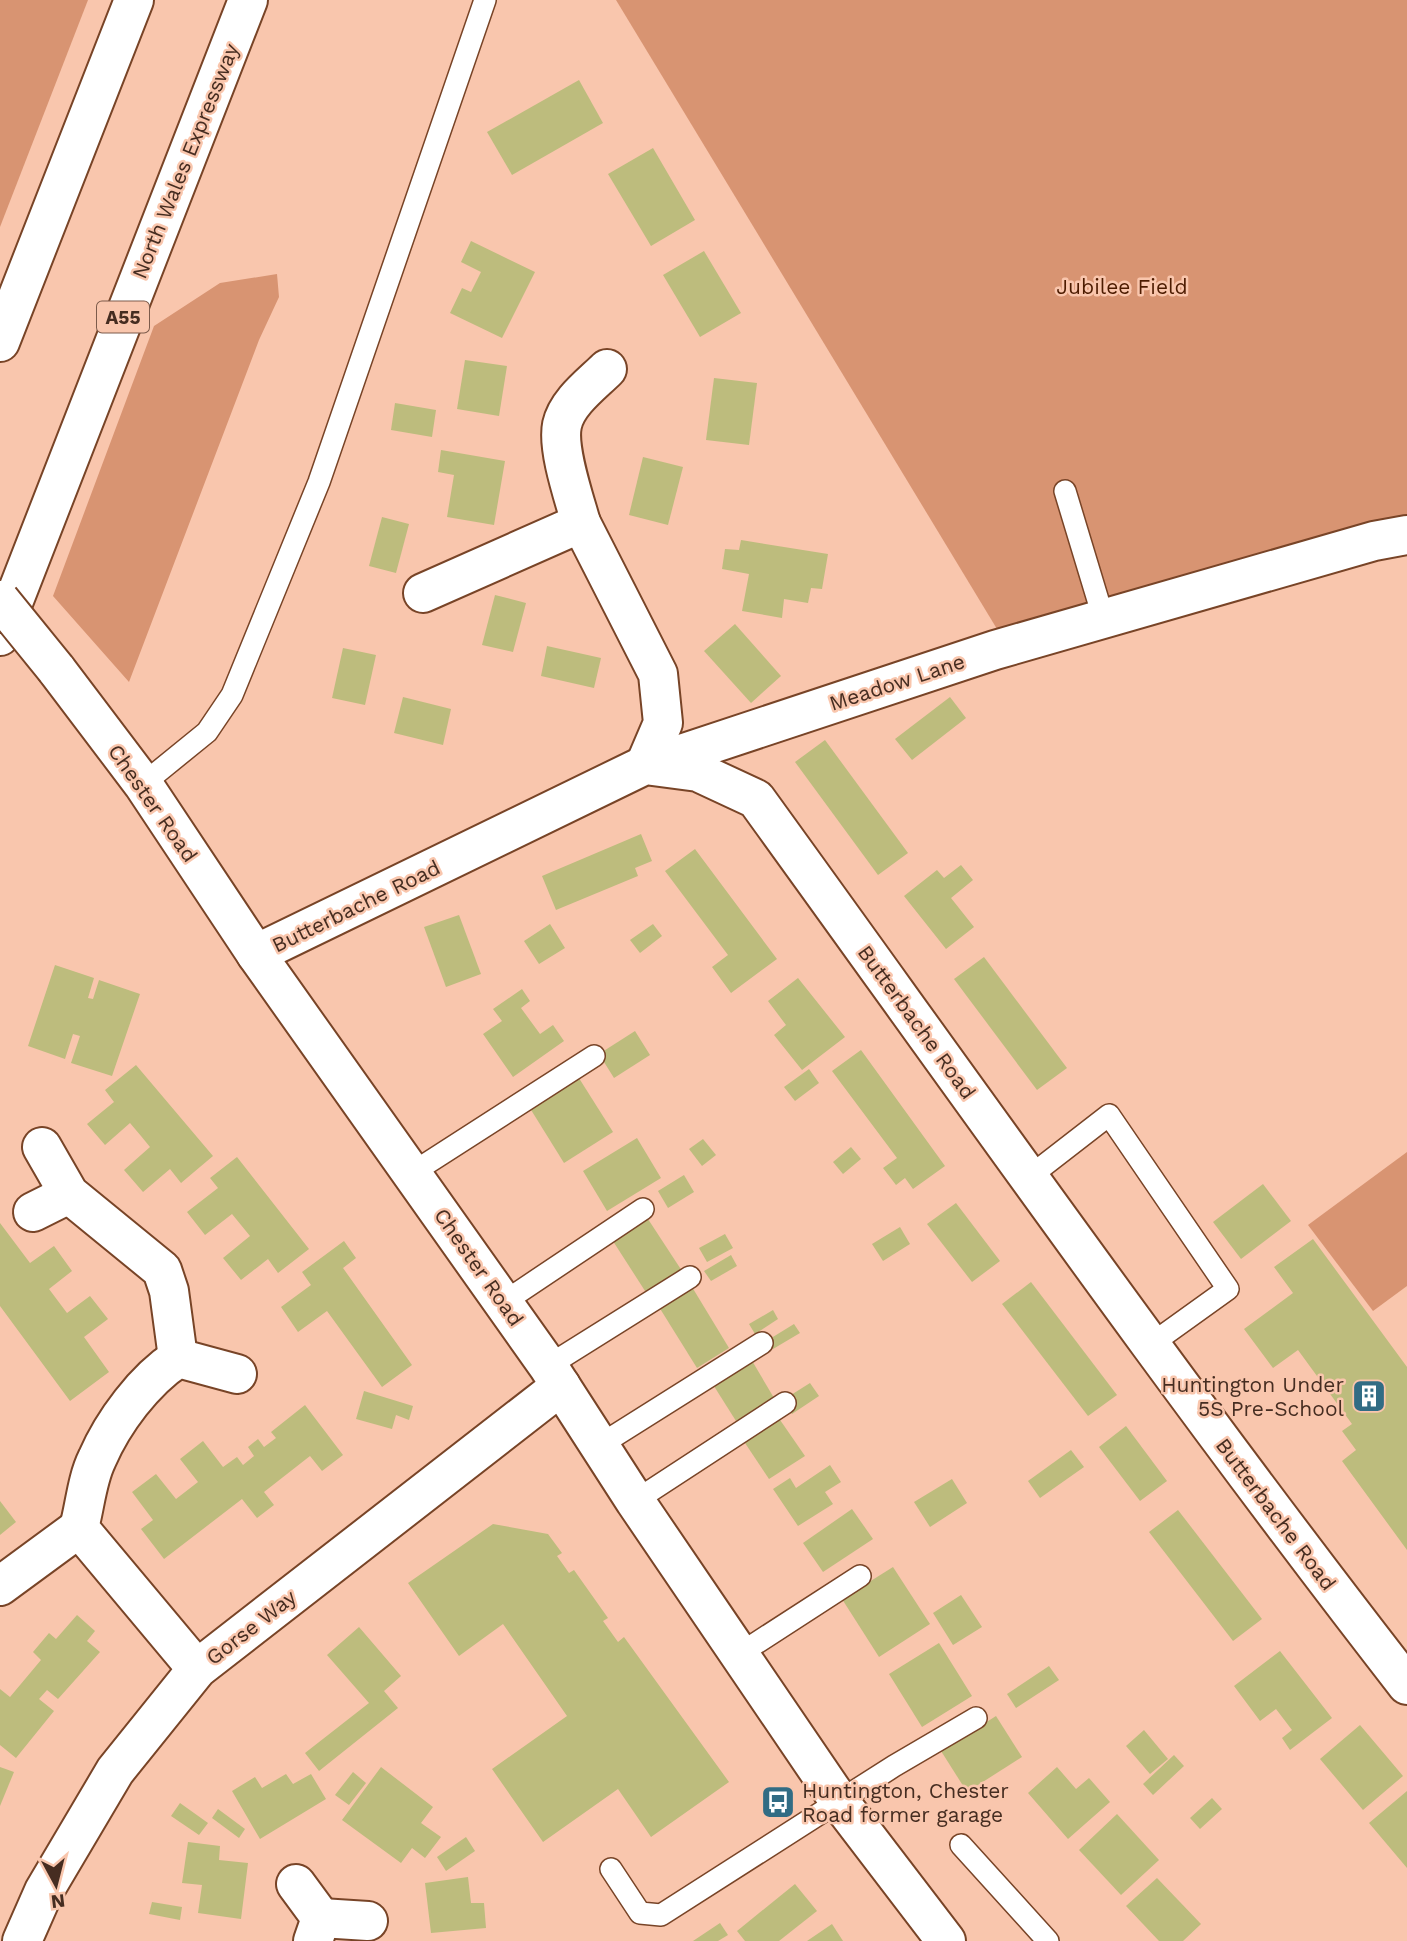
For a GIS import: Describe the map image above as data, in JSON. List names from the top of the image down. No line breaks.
{"streets":{"main road":["North Wales Expressway","A55","Meadow Lane","Chester Road","Butterbache Road","Gorse Way"]},"crossings":[["Meadow Lane","Butterbache Road"],["Chester Road","Butterbache Road"],["Chester Road","Gorse Way"]],"parks":["Jubilee Field"],"places":{"building":["Huntington Under 5S Pre-School"],"bus stop":["Huntington, Chester Road former garage"]},"north":"bottom"}
